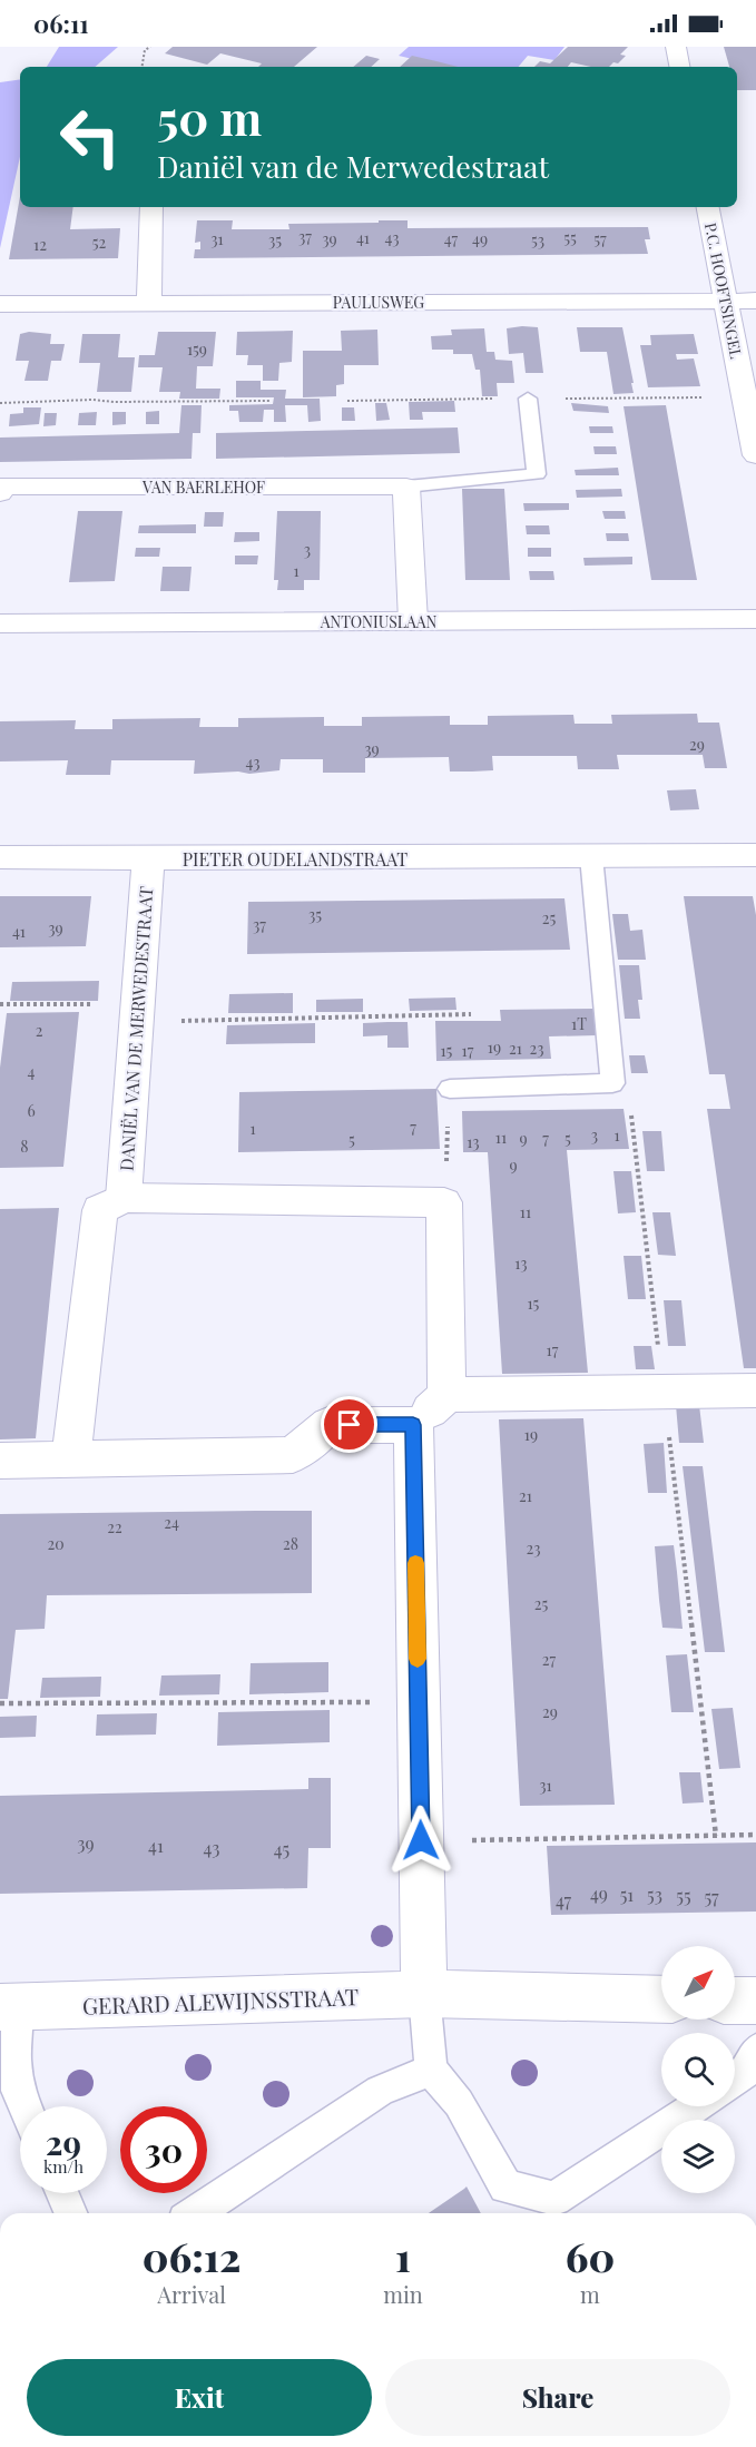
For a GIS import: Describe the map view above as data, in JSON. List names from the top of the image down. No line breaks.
{"streets":{"street":["P.C. HOOFTSINGEL","PAULUSWEG","VAN BAERLEHOF","ANTONIUSLAAN","PIETER OUDELANDSTRAAT","DANIËL VAN DE MERWEDESTRAAT","GERARD ALEWIJNSSTRAAT"]},"crossings":[["P.C. HOOFTSINGEL","PAULUSWEG"],["PIETER OUDELANDSTRAAT","DANIËL VAN DE MERWEDESTRAAT"]],"house_numbers":["37","41","43","55","31","39","47","49","57","35","53","52","12","159","3","1","29","39","43","35","25","37","39","41","1T","2","19","21","23","15","17","4","6","7","1","3","1","11","9","7","5","5","13","8","9","11","13","15","17","19","21","24","22","20","28","23","25","27","29","31","39","41","43","45","49","51","53","55","57","47"],"north":"top right","page":{"status":"06:11","turn":["50 m","Daniël van de Merwedestraat"],"speed":"29 km/h","limit":"30","eta":["06:12","Arrival","1","min","60","m"],"buttons":["Exit","Share"]}}
